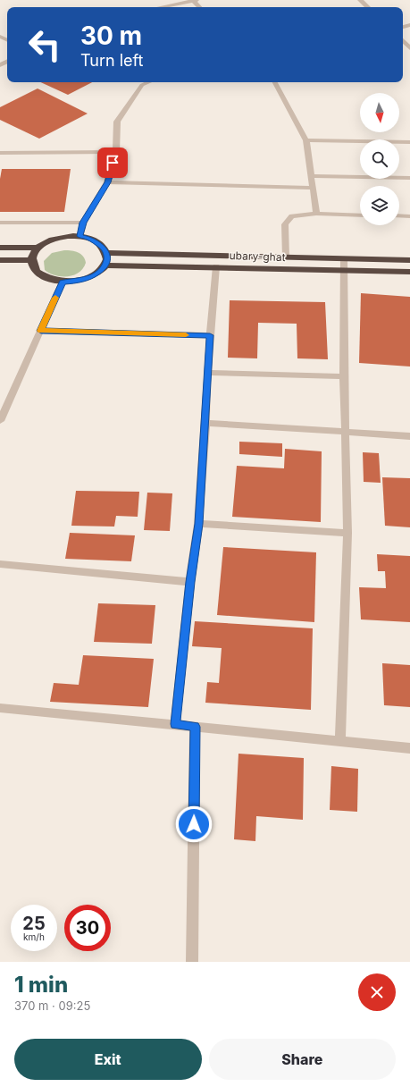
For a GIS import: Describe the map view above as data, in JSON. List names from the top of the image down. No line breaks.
{"streets":{"highway":["ubary-ghat"]},"north":"bottom","page":{"turn":["30 m","Turn left"],"speed":"25 km/h","limit":"30","heading":["1 min","370 m · 09:25"],"buttons":["Exit","Share"]}}
